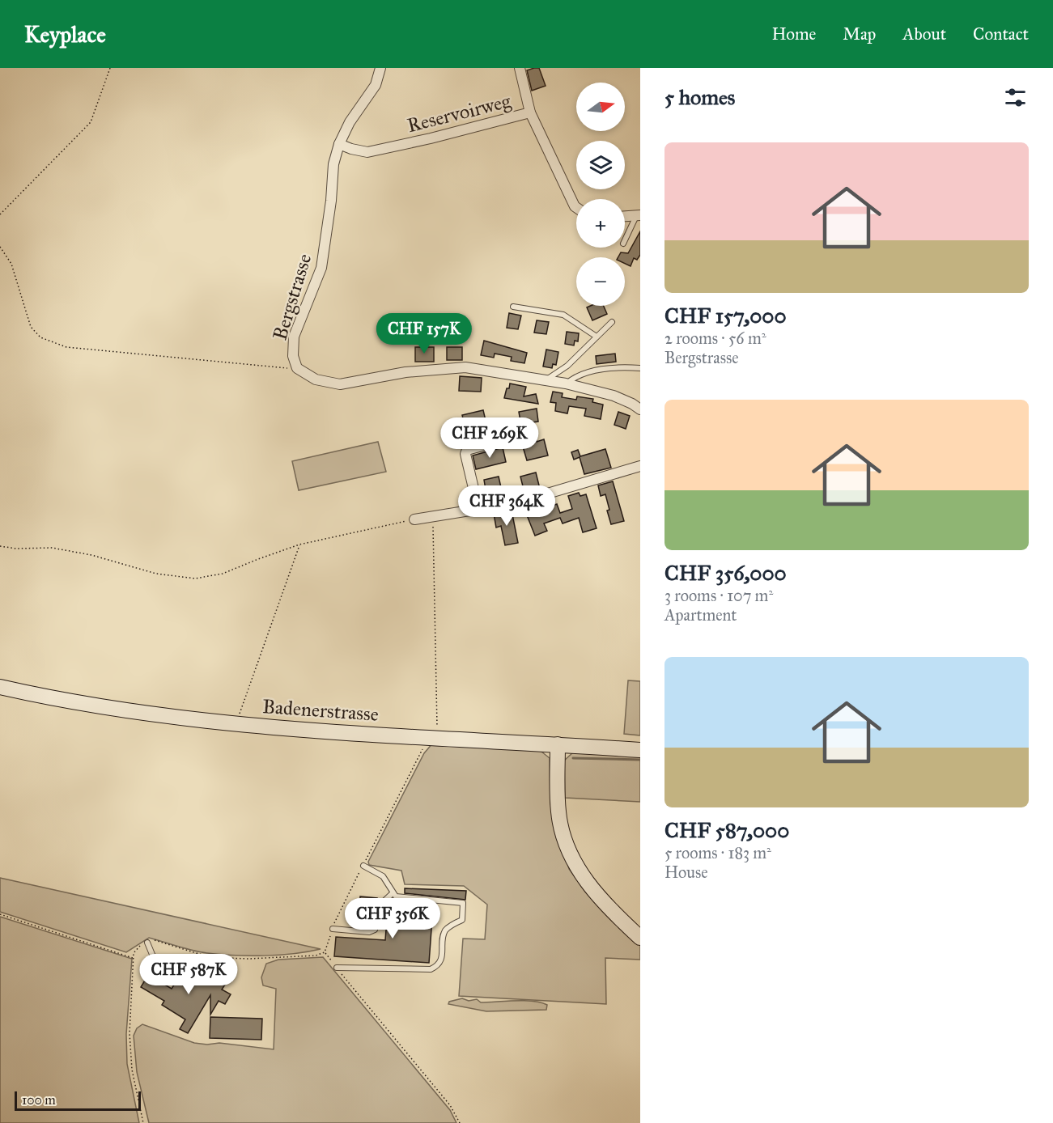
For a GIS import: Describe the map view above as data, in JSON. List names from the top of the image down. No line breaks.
{"streets":{"street":["Reservoirweg","Bergstrasse","Badenerstrasse"]},"crossings":[["Reservoirweg","Bergstrasse"]],"scale_bar":"100 m","north":"right","page":{"header":"Keyplace","nav":["Home","Map","About","Contact"],"heading":"5 homes","map_buttons":["+","−"],"list":[{"name":"CHF 157,000","note":"2 rooms · 56 m² · Bergstrasse"},{"name":"CHF 356,000","note":"3 rooms · 107 m² · Apartment"},{"name":"CHF 587,000","note":"5 rooms · 183 m² · House"}],"price":["CHF 157K","CHF 269K","CHF 364K","CHF 356K","CHF 587K"],"scale":"100 m"}}
